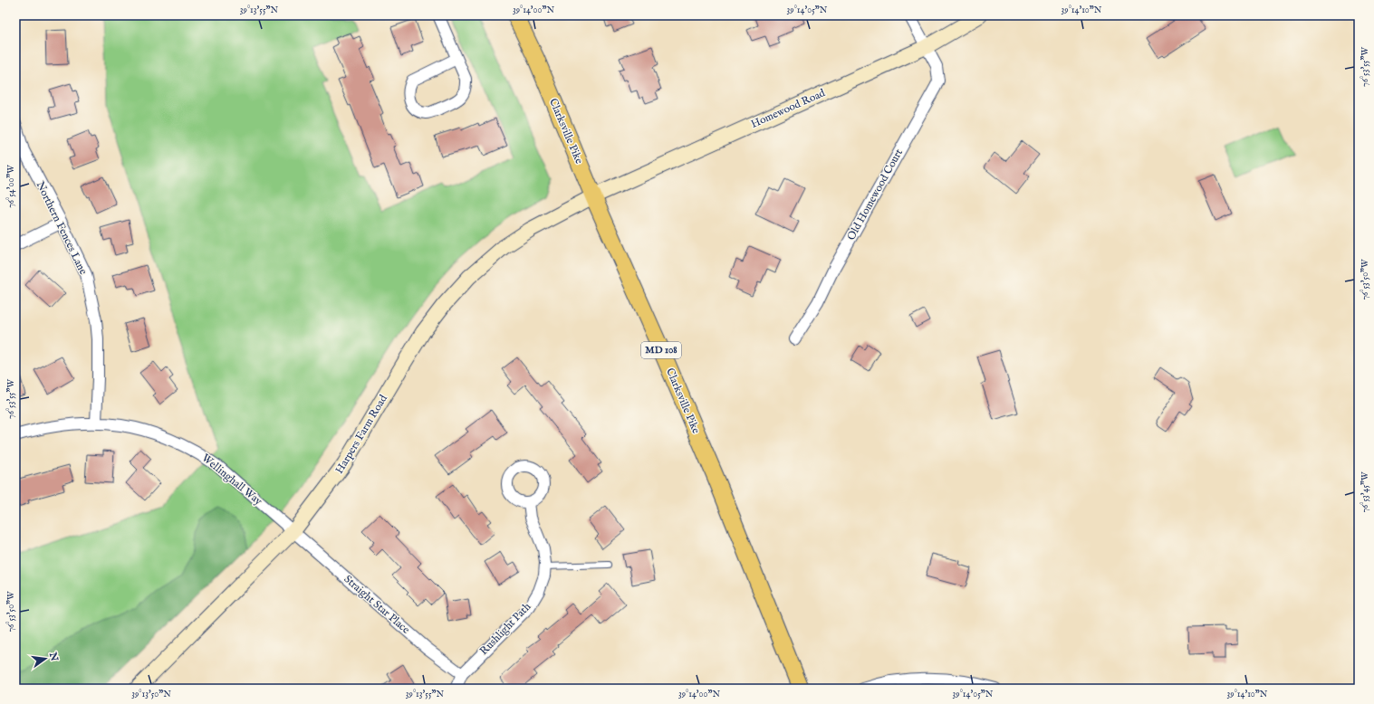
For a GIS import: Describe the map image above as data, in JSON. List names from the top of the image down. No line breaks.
{"streets":{"main road":["Homewood Road","Clarksville Pike","MD 108","Harpers Farm Road"],"street":["Old Homewood Court","Northern Fences Lane","Wellinghall Way","Straight Star Place","Rushlight Path"]},"crossings":[["Homewood Road","Clarksville Pike"],["Homewood Road","Old Homewood Court"],["Homewood Road","Harpers Farm Road"],["Clarksville Pike","Harpers Farm Road"],["Northern Fences Lane","Wellinghall Way"],["Harpers Farm Road","Wellinghall Way"],["Harpers Farm Road","Straight Star Place"],["Wellinghall Way","Straight Star Place"],["Straight Star Place","Rushlight Path"]],"north":"right","coordinates":["39°13'55\"N","39°14'00\"N","39°14'05\"N","39°14'10\"N","76°53'55\"W","76°54'00\"W","76°53'50\"W","76°53'45\"W","39°13'50\"N"]}
